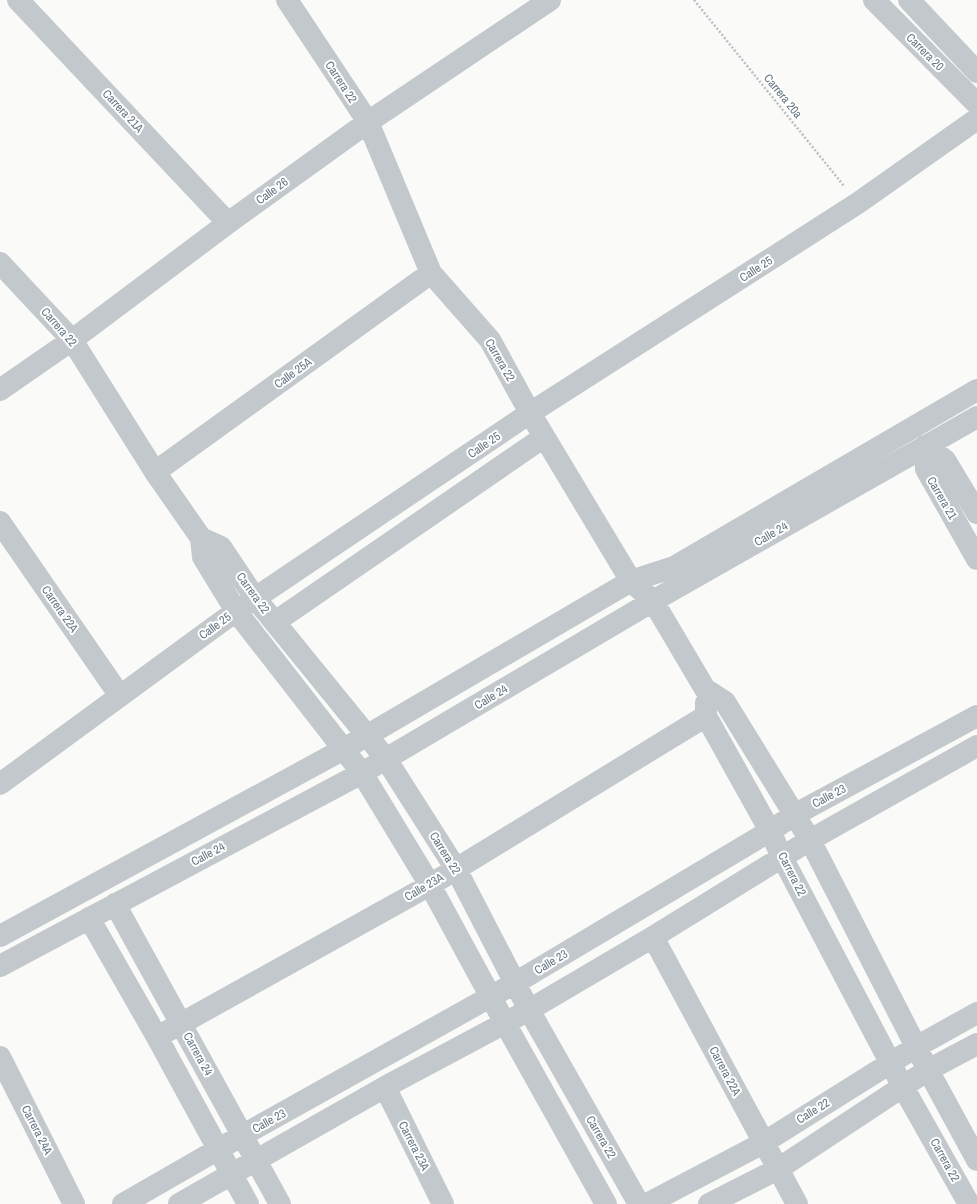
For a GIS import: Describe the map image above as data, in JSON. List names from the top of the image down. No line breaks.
{"streets":{"street":["Carrera 20","Carrera 22","Carrera 21A","Calle 26","Calle 25","Calle 25A","Carrera 21","Calle 24","Carrera 22A","Calle 23","Calle 23A","Carrera 24","Calle 22","Carrera 24A","Carrera 23A"],"path":["Carrera 20a"]},"crossings":[["Carrera 22","Calle 26"],["Carrera 22","Calle 25"],["Carrera 22","Calle 25A"],["Carrera 22","Calle 24"],["Carrera 22","Calle 23"],["Carrera 22","Calle 23A"],["Carrera 22","Calle 22"],["Carrera 20a","Calle 25"],["Carrera 21A","Calle 26"],["Calle 25","Carrera 22A"],["Carrera 21","Calle 24"],["Calle 24","Carrera 24"],["Carrera 22A","Calle 22"],["Calle 23","Carrera 24"],["Calle 23A","Carrera 24"]]}
